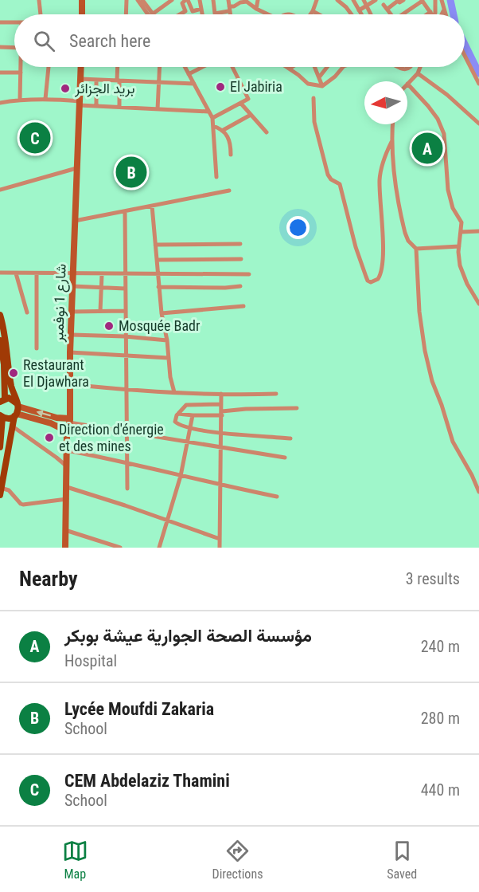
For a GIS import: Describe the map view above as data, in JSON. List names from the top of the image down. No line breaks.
{"streets":{"main road":["شارع 1 نوفمبر"]},"places":["El Jabiria","بريد الجزائر","Mosquée Badr","Restaurant El Djawhara","Direction d'énergie et des mines"],"north":"left","page":{"search":"Search here","pins":["C","A","B"],"heading":["Nearby","3 results"],"list":[{"mark":"A","name":"مؤسسة الصحة الجوارية عيشة بوبكر","note":"Hospital","value":"240 m"},{"mark":"B","name":"Lycée Moufdi Zakaria","note":"School","value":"280 m"},{"mark":"C","name":"CEM Abdelaziz Thamini","note":"School","value":"440 m"}],"nav":["Map","Directions","Saved"]}}
